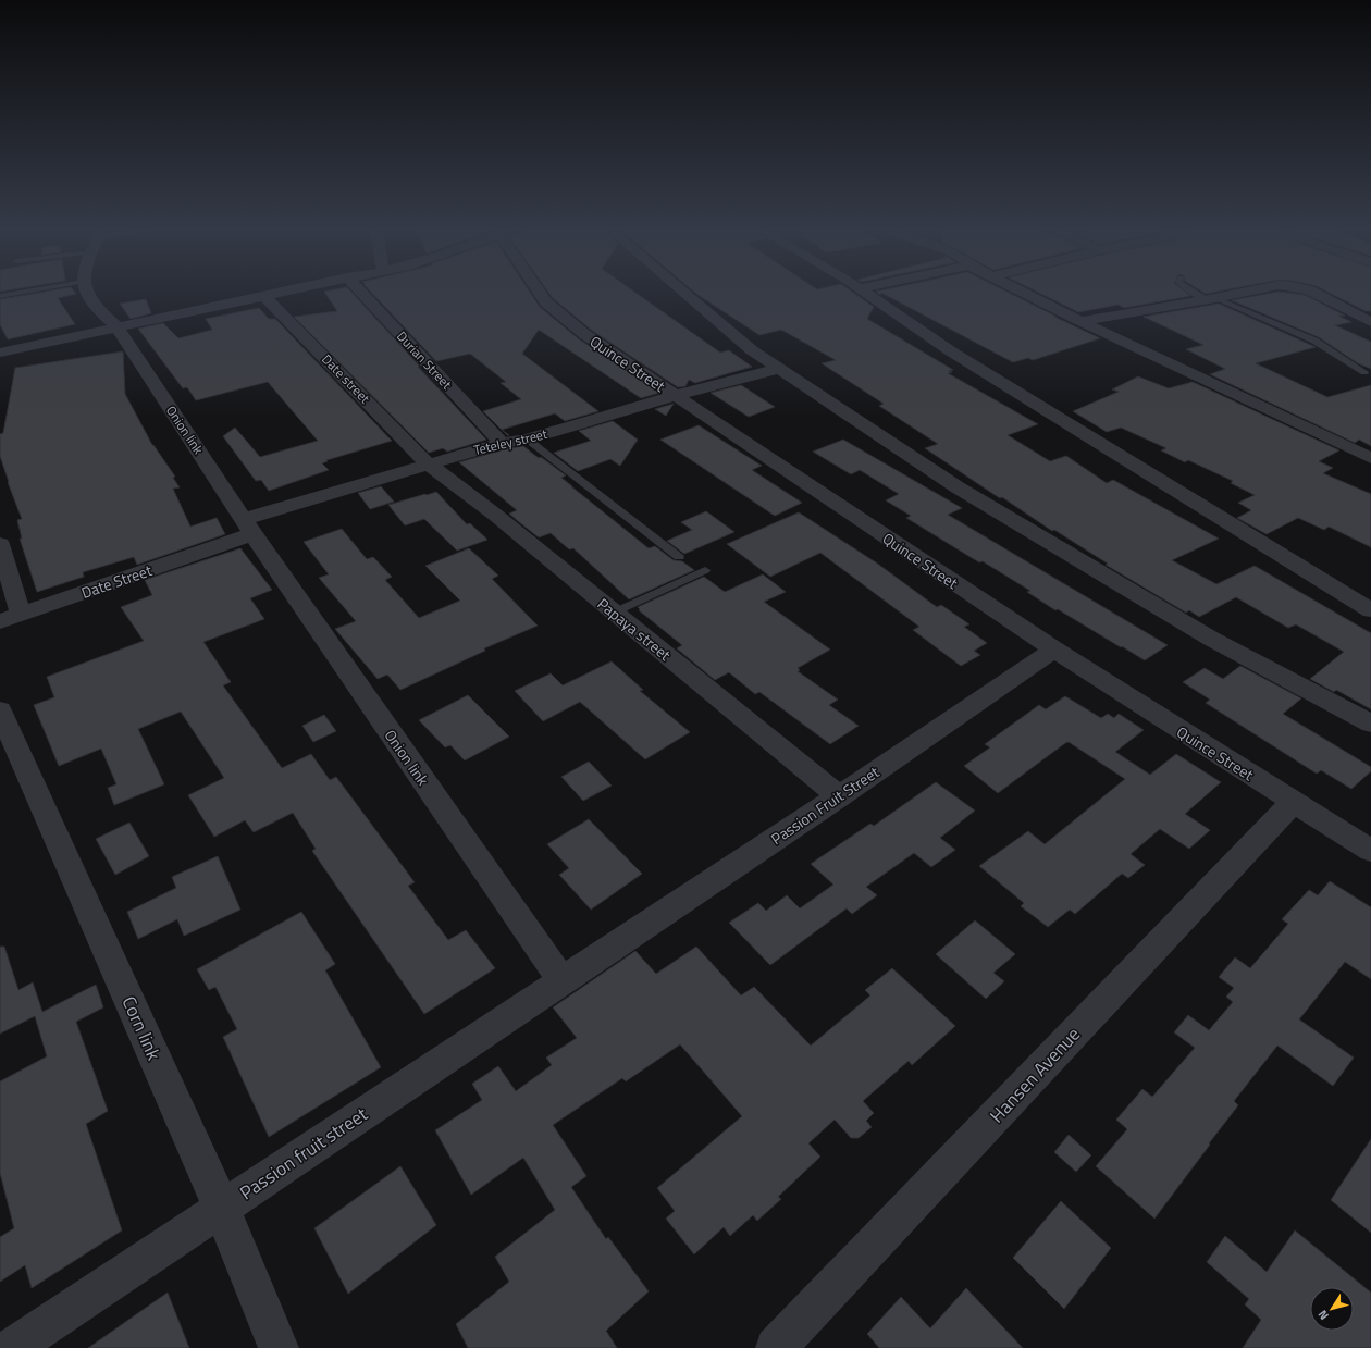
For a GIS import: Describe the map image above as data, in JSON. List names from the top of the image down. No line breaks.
{"streets":{"street":["Durian Street","Quince Street","Date street","Onion link","Teteley street","Date Street","Papaya street","Passion Fruit Street","Corn link","Hansen Avenue","Passion fruit street"]},"crossings":[["Durian Street","Teteley street"],["Quince Street","Teteley street"],["Quince Street","Passion Fruit Street"],["Quince Street","Hansen Avenue"],["Date street","Teteley street"],["Date street","Papaya street"],["Onion link","Teteley street"],["Onion link","Date Street"],["Onion link","Passion fruit street"],["Teteley street","Date Street"],["Teteley street","Papaya street"],["Papaya street","Passion Fruit Street"],["Passion Fruit Street","Passion fruit street"],["Corn link","Passion fruit street"]],"north":"bottom left"}
